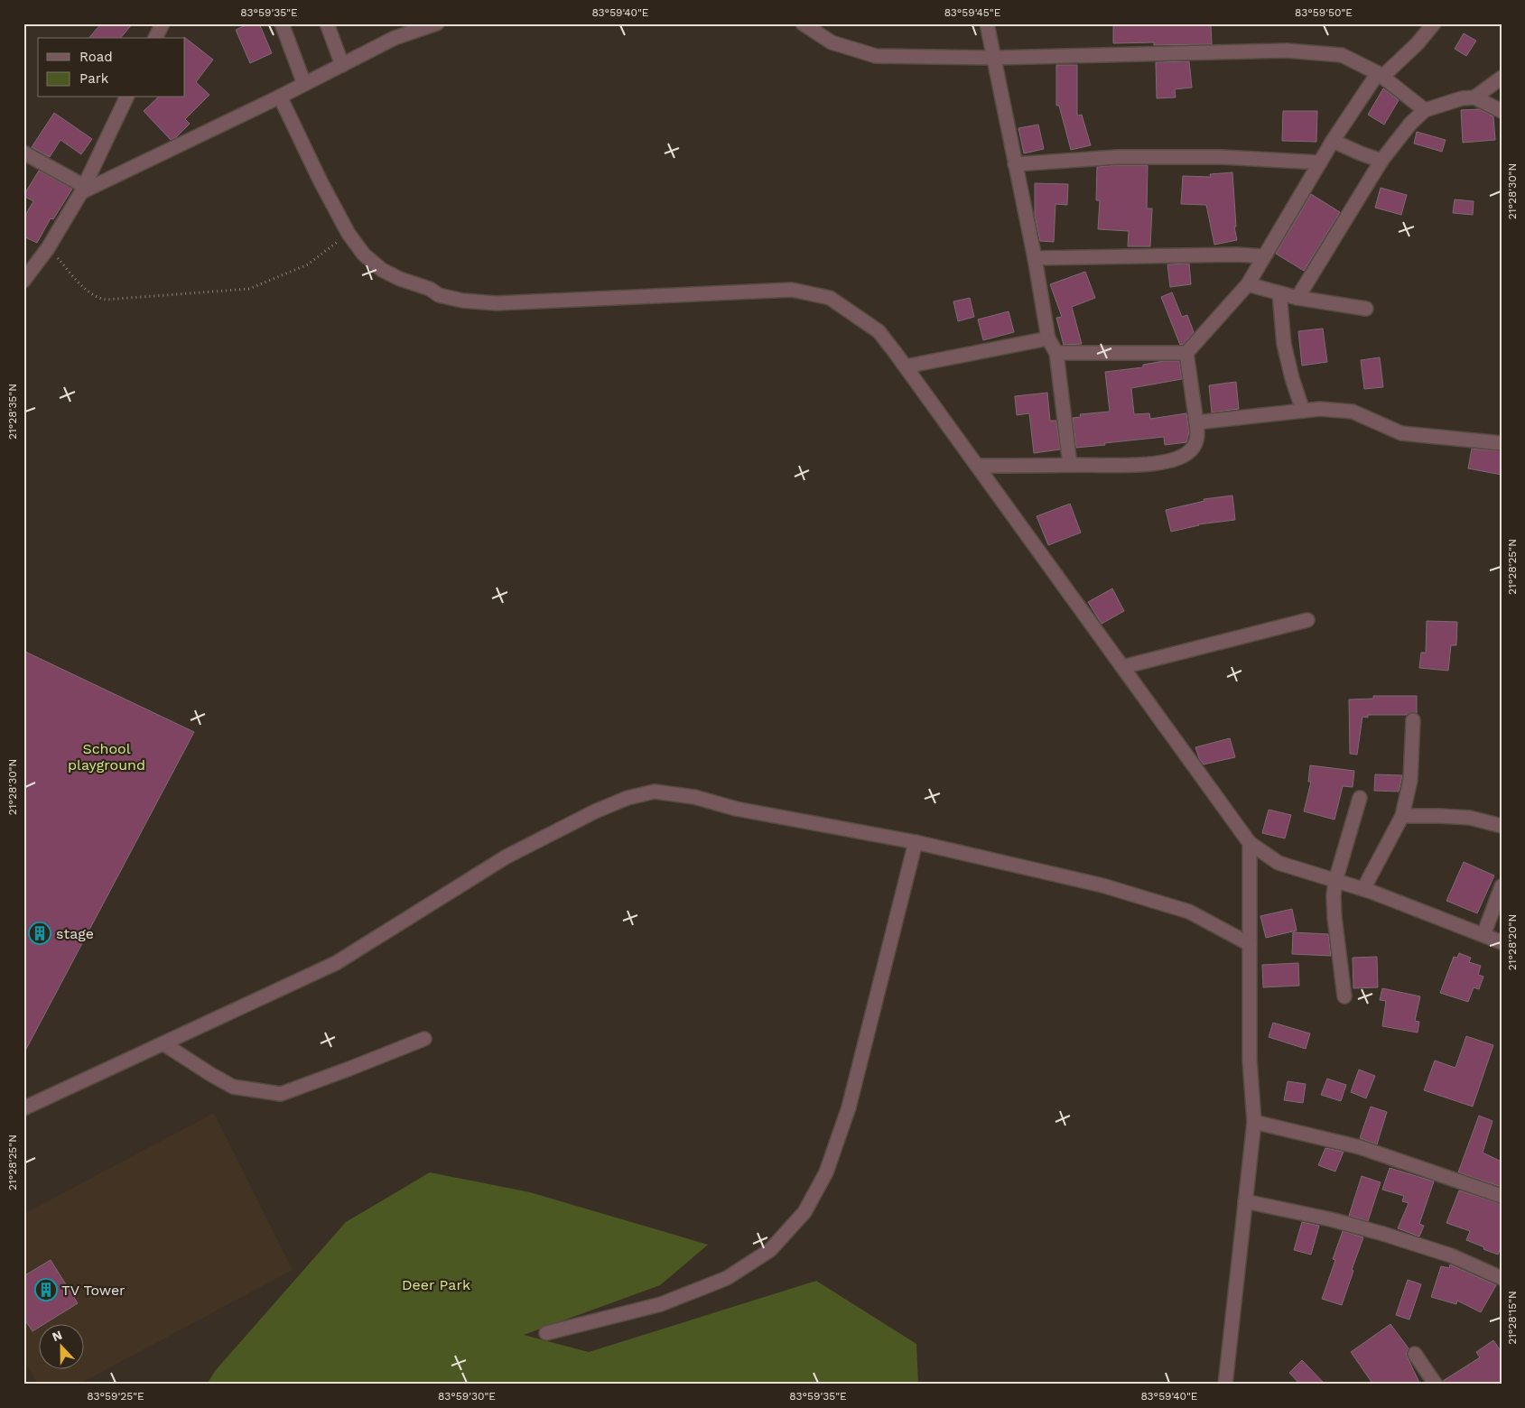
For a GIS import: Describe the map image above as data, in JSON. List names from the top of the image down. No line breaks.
{"parks":["School playground","Deer Park"],"places":{"building":["stage","TV Tower"]},"legend":["Road","Park"],"north":"top","coordinates":["83°59'35\"E","83°59'40\"E","83°59'45\"E","83°59'50\"E","21°28'30\"N","21°28'35\"N","21°28'25\"N","21°28'20\"N","21°28'15\"N","83°59'25\"E","83°59'30\"E"]}
